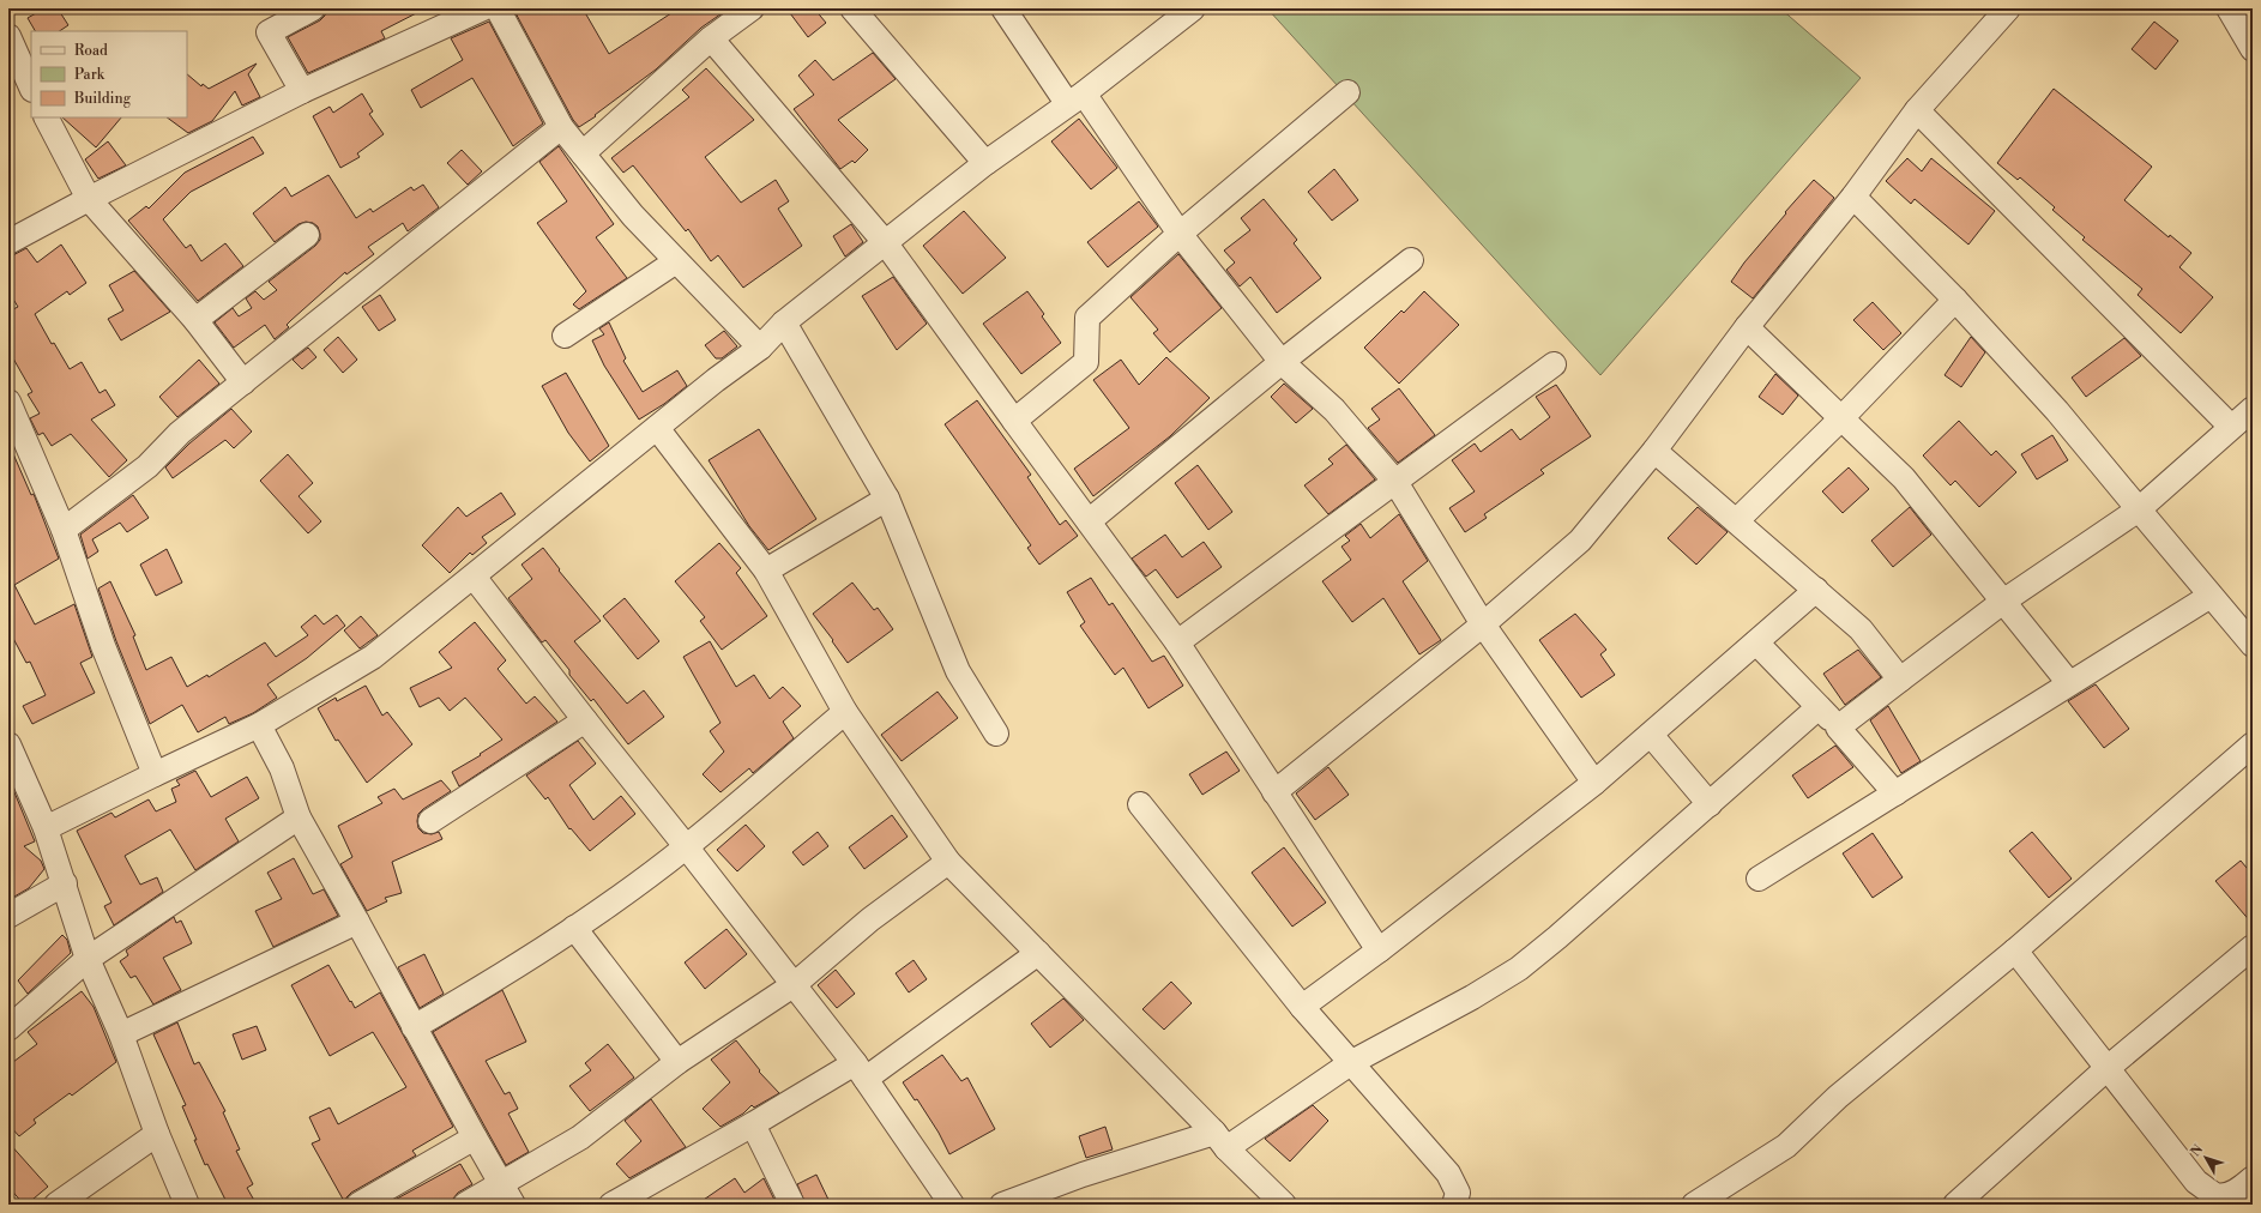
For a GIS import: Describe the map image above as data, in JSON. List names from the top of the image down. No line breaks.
{"legend":["Road","Park","Building"],"north":"top left"}
